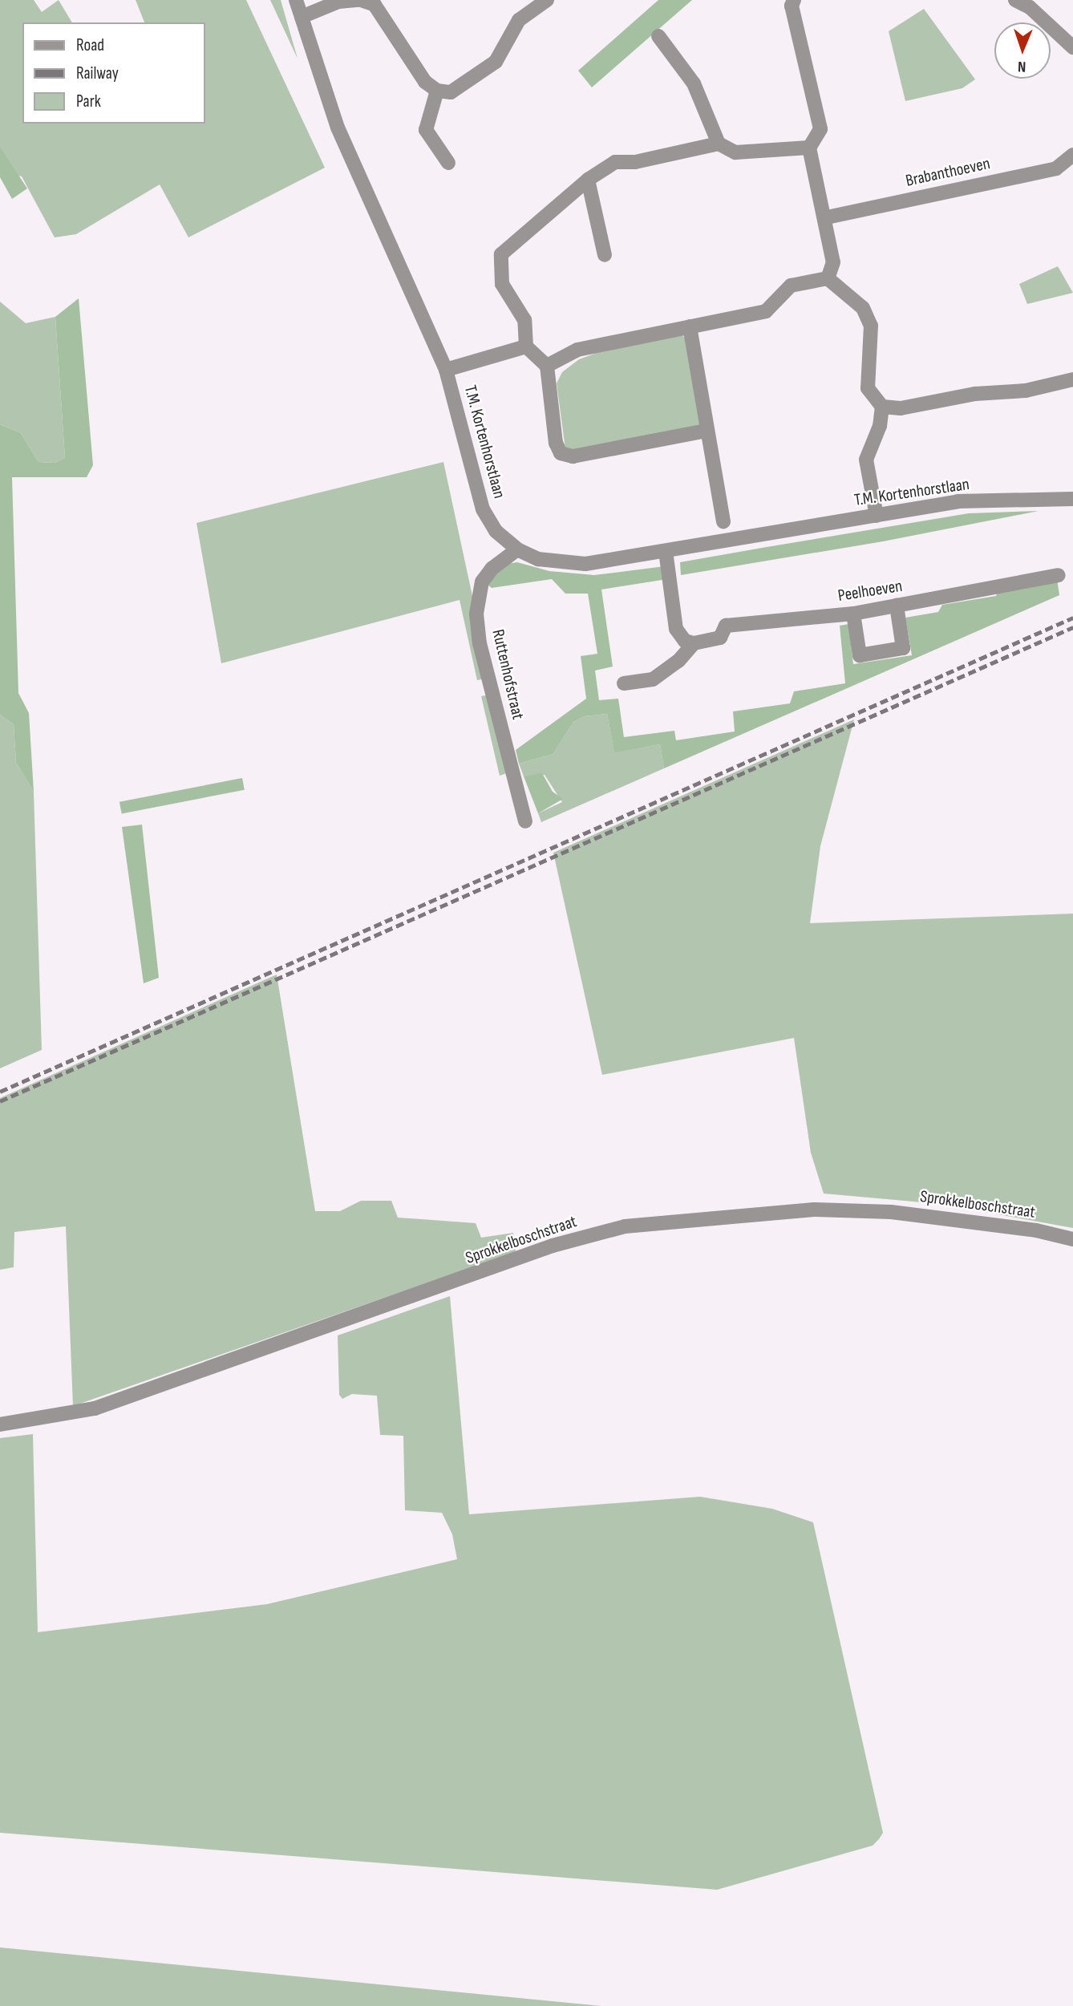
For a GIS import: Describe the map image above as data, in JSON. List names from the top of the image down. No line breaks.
{"streets":{"street":["Brabanthoeven","T.M. Kortenhorstlaan","Peelhoeven","Ruttenhofstraat","Sprokkelboschstraat"]},"crossings":[["T.M. Kortenhorstlaan","Ruttenhofstraat"]],"legend":["Road","Railway","Park"],"north":"bottom"}
